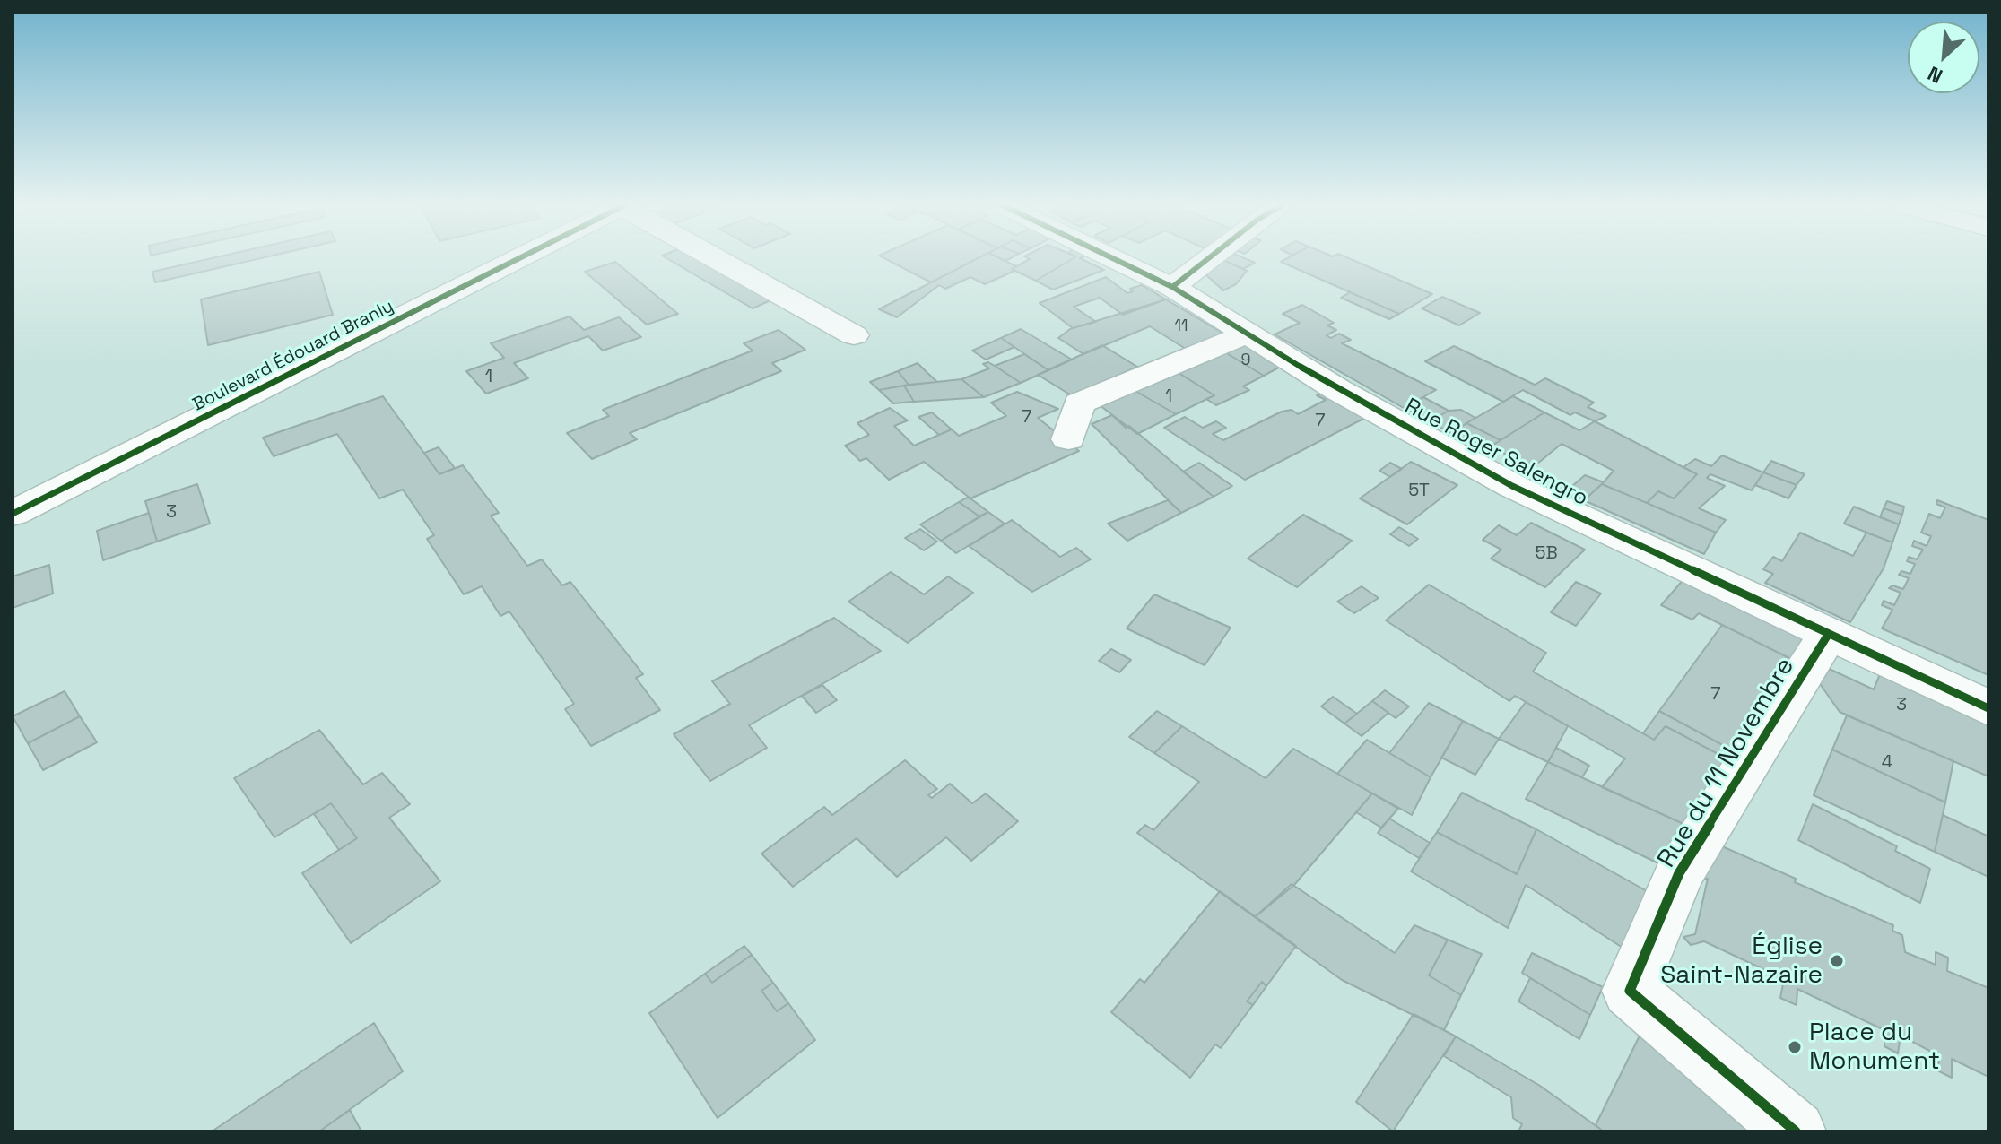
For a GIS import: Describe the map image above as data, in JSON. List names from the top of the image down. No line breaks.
{"streets":{"street":["Boulevard Édouard Branly","Rue Roger Salengro","Rue du 11 Novembre"]},"crossings":[["Rue Roger Salengro","Rue du 11 Novembre"]],"places":["Église Saint-Nazaire","Place du Monument"],"house_numbers":["11","9","1","1","7","7","5T","3","5B","7","3","4"],"north":"bottom left"}
